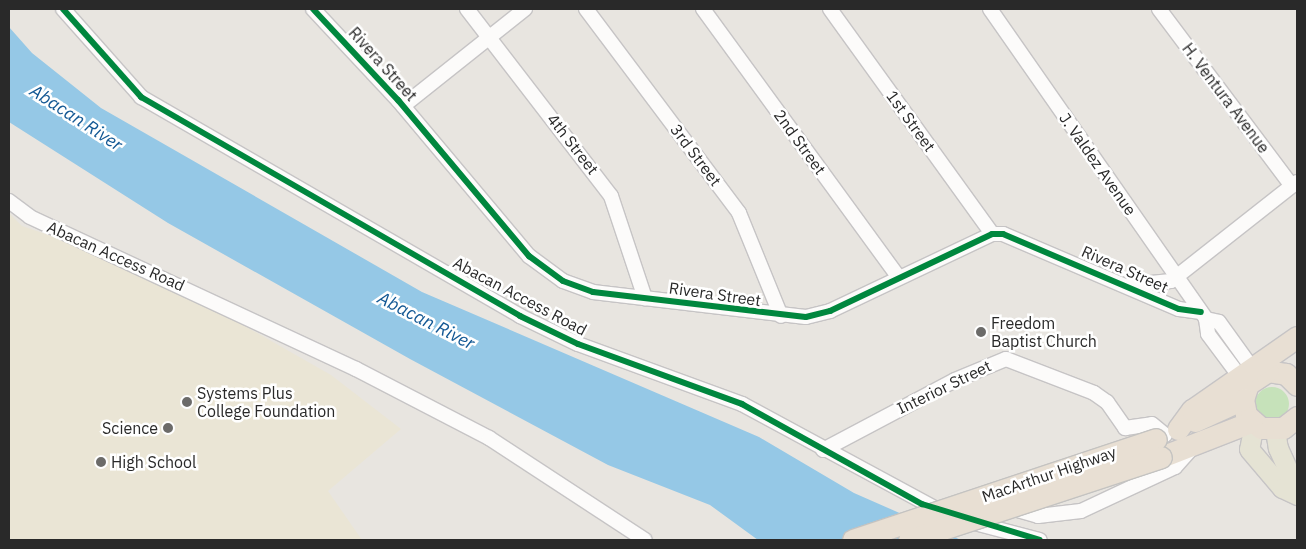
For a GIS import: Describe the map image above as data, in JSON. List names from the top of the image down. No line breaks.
{"streets":{"highway":["MacArthur Highway"],"street":["Rivera Street","H. Ventura Avenue","1st Street","2nd Street","4th Street","3rd Street","J. Valdez Avenue","Abacan Access Road","Interior Street"]},"crossings":[["Rivera Street","1st Street"],["Rivera Street","2nd Street"],["Rivera Street","4th Street"],["Rivera Street","3rd Street"],["Rivera Street","J. Valdez Avenue"],["Abacan Access Road","Interior Street"],["Interior Street","MacArthur Highway"]],"water":["Abacan River"],"places":["Freedom Baptist Church","Systems Plus College Foundation","Science","High School"]}
